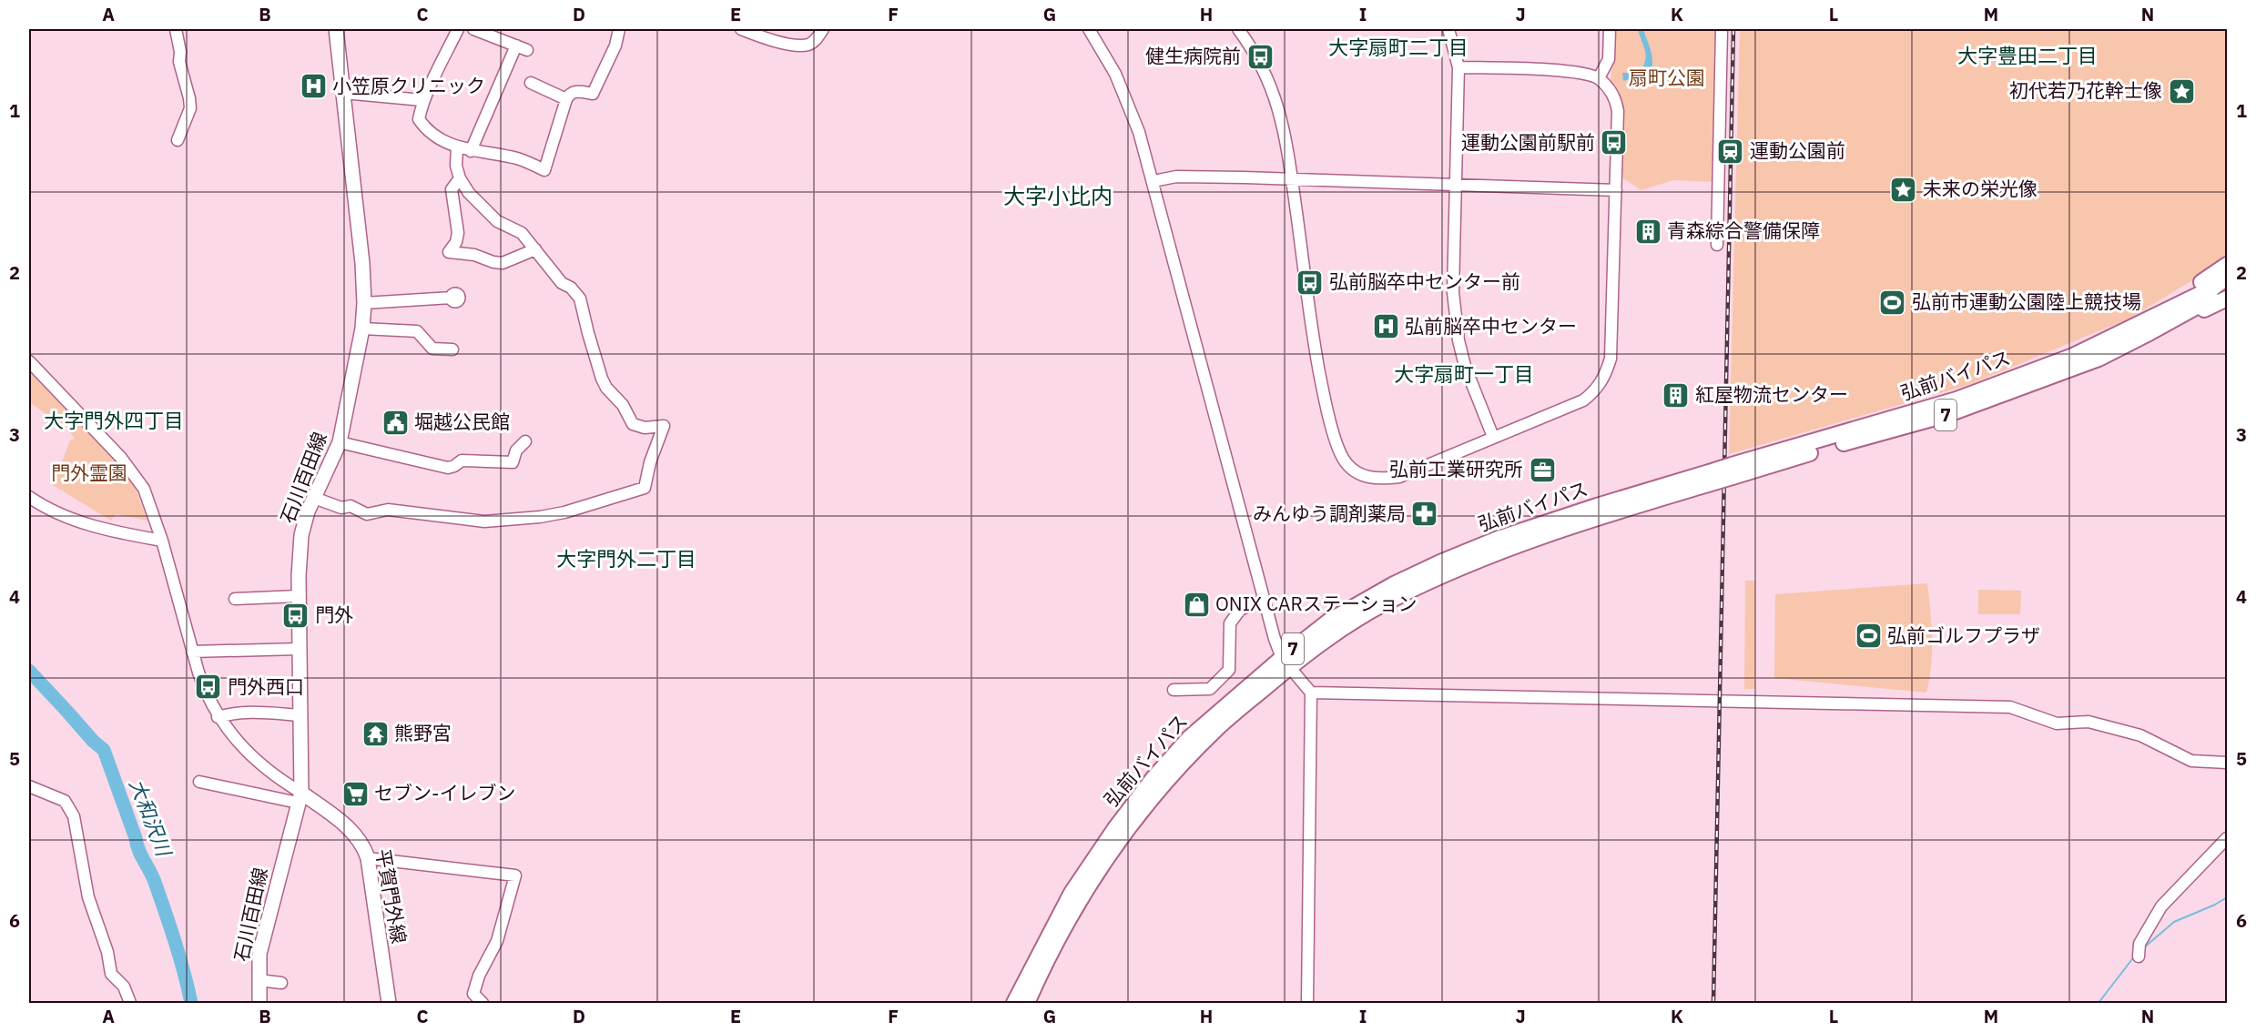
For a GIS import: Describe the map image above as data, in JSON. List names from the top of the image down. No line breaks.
{"streets":{"highway":["弘前バイパス","7"],"main road":["石川百田線","平賀門外線"]},"crossings":[["弘前バイパス","7"],["石川百田線","平賀門外線"]],"districts":["大字扇町二丁目","大字豊田二丁目","大字小比内","大字扇町一丁目","大字門外四丁目","大字門外二丁目"],"water":["大和沢川"],"parks":["扇町公園","門外霊園"],"places":{"bus stop":["健生病院前","運動公園前駅前","弘前脳卒中センター前","門外","門外西口"],"hospital":["小笠原クリニック","弘前脳卒中センター"],"place":["初代若乃花幹士像","未来の栄光像"],"station":["運動公園前"],"building":["青森綜合警備保障","紅屋物流センター"],"sports":["弘前市運動公園陸上競技場","弘前ゴルフプラザ"],"public building":["堀越公民館"],"office":["弘前工業研究所"],"pharmacy":["みんゆう調剤薬局"],"shop":["ONIX CARステーション"],"temple":["熊野宮"],"supermarket":["セブン-イレブン"]},"grid":{"columns":["A","B","C","D","E","F","G","H","I","J","K","L","M","N"],"rows":["1","2","3","4","5","6"]}}
